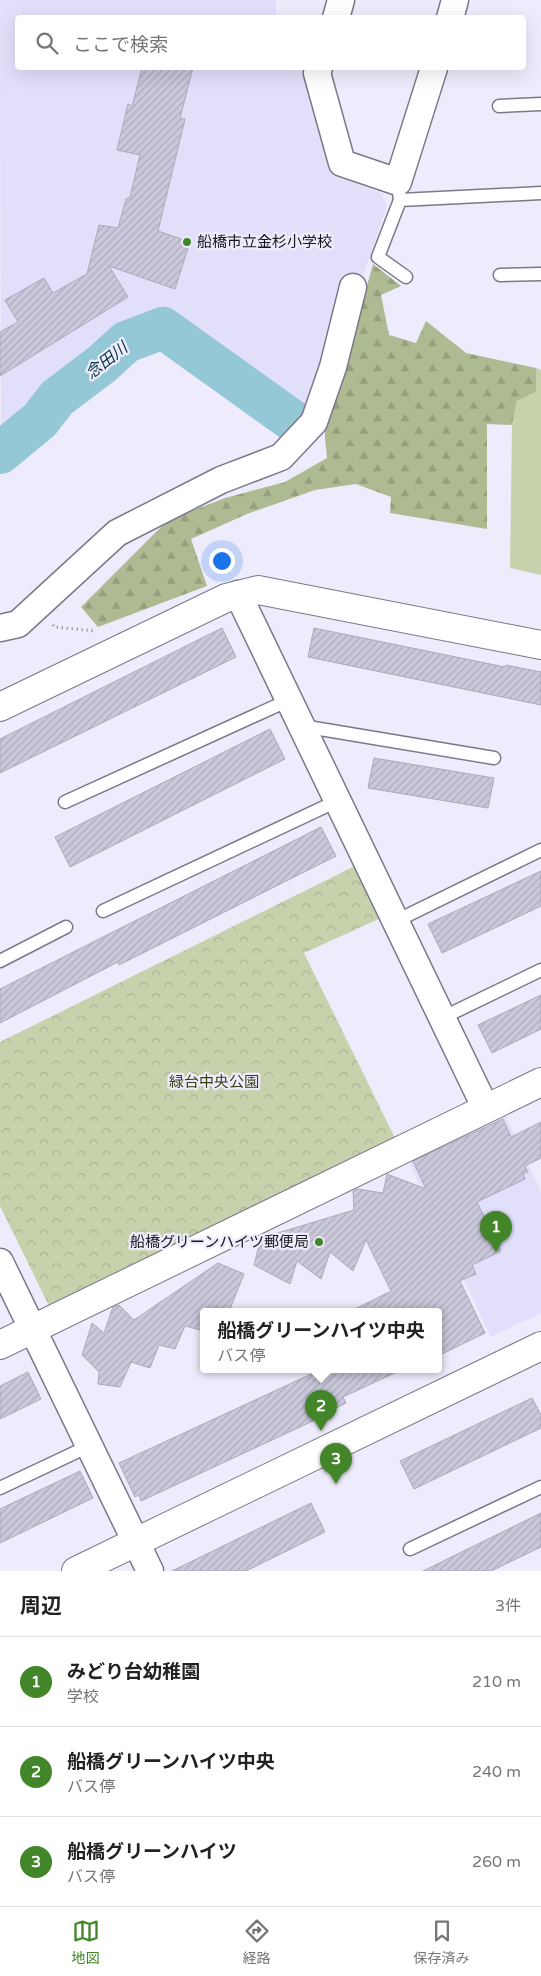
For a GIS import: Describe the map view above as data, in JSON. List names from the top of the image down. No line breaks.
{"water":["念田川"],"parks":["緑台中央公園"],"places":["船橋市立金杉小学校","船橋グリーンハイツ郵便局"],"page":{"search":"ここで検索","pins":["1","2","3"],"popup":["船橋グリーンハイツ中央","バス停"],"heading":["周辺","3件"],"list":[{"mark":"1","name":"みどり台幼稚園","note":"学校","value":"210 m"},{"mark":"2","name":"船橋グリーンハイツ中央","note":"バス停","value":"240 m"},{"mark":"3","name":"船橋グリーンハイツ","note":"バス停","value":"260 m"}],"nav":["地図","経路","保存済み"]}}
